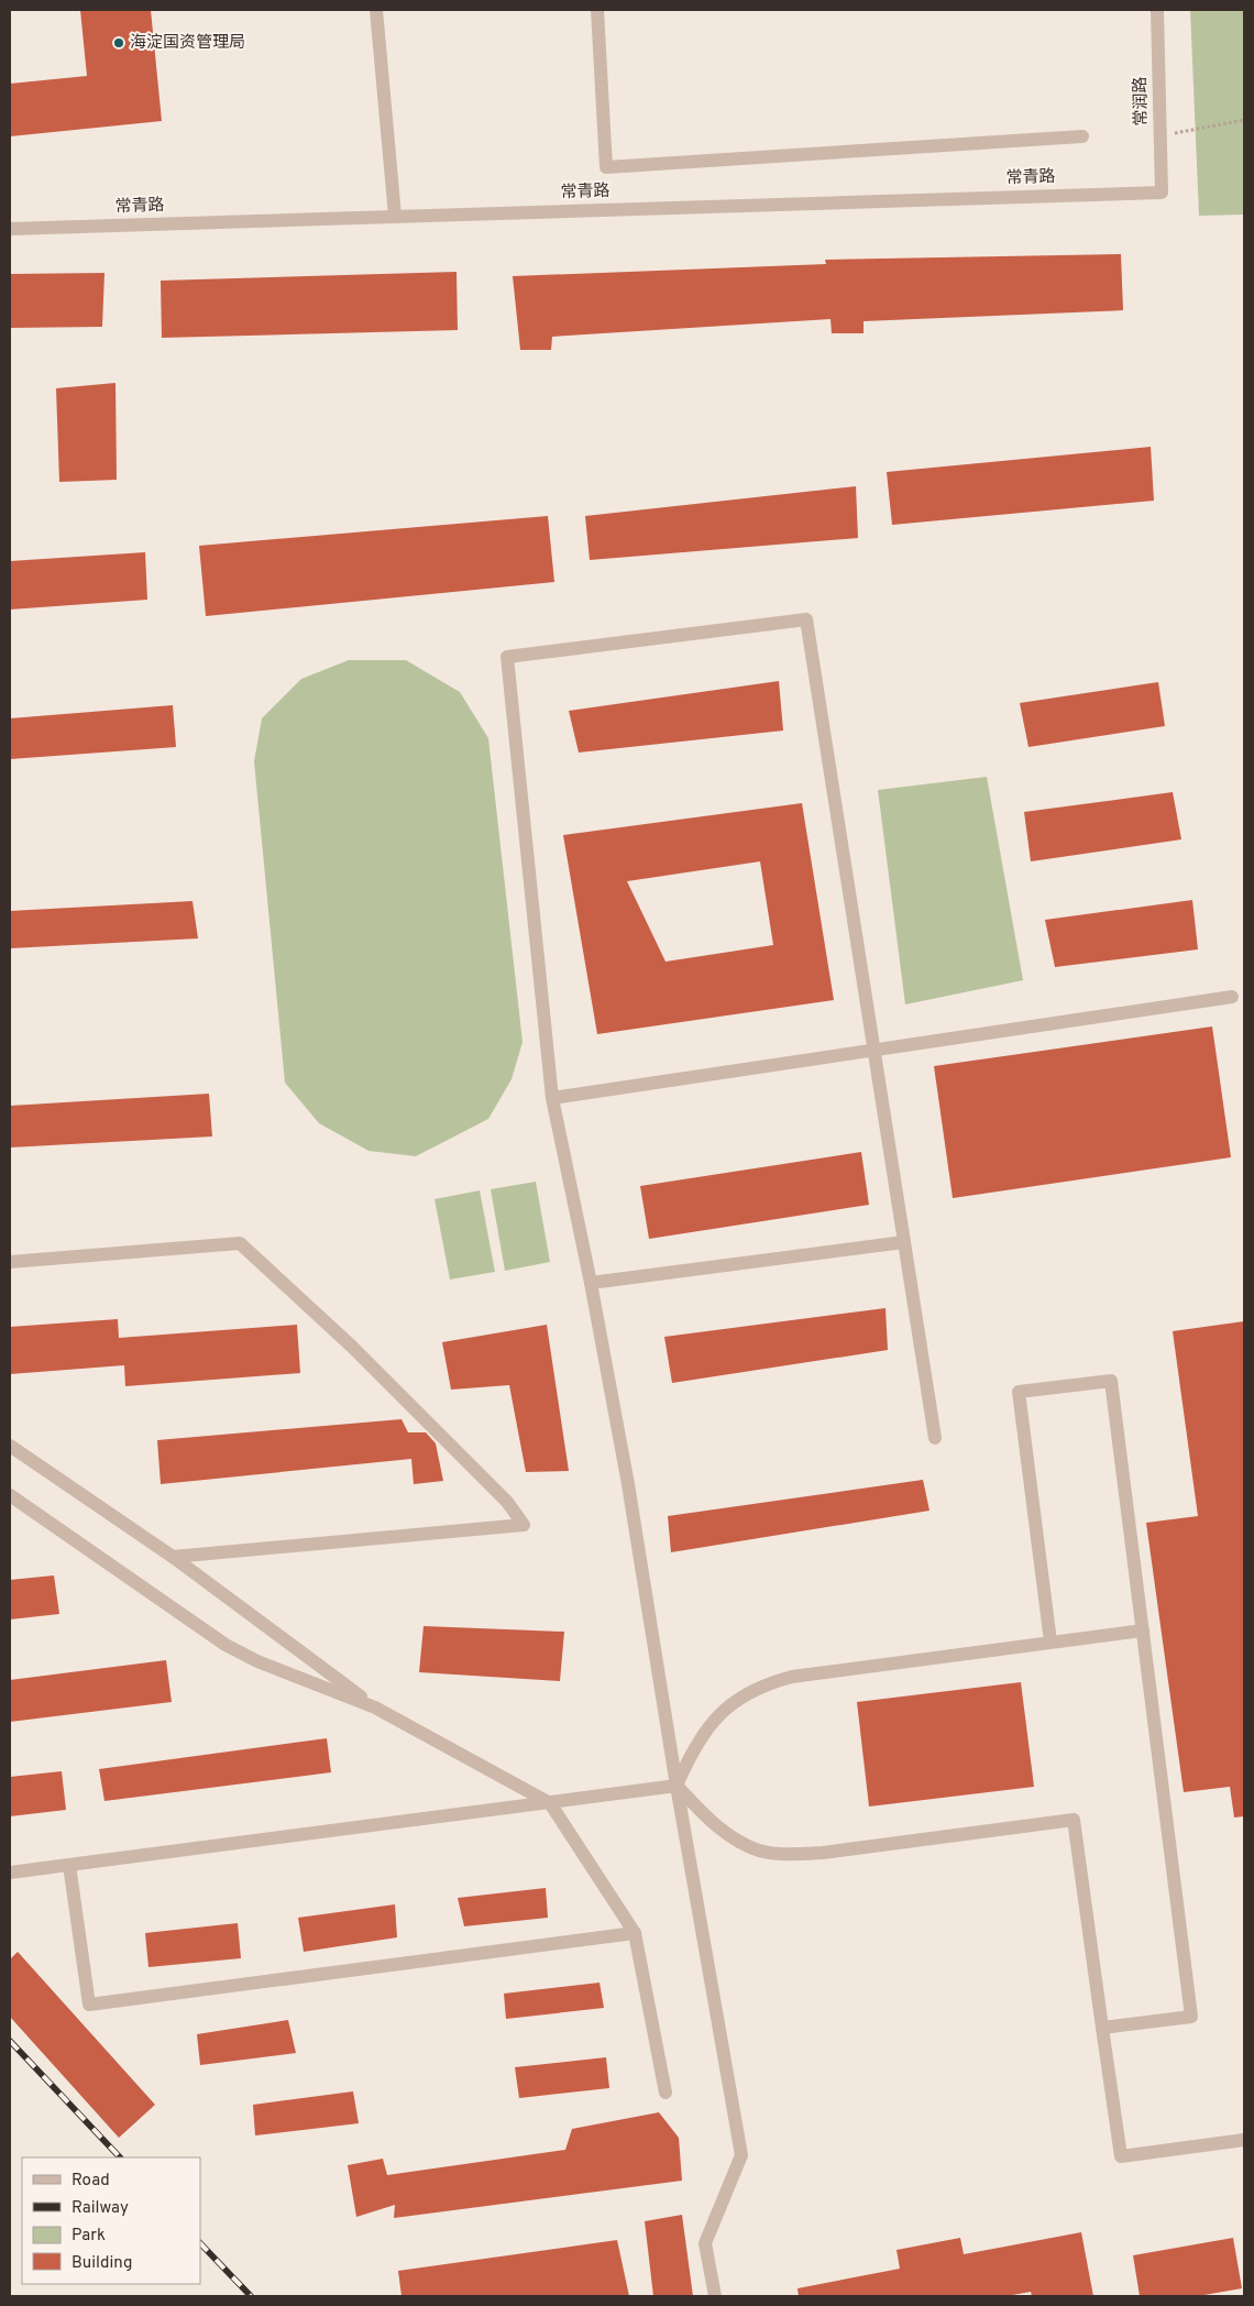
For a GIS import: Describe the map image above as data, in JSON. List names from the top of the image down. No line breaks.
{"streets":{"street":["常润路","常青路"]},"crossings":[["常润路","常青路"]],"places":["海淀国资管理局"],"legend":["Road","Railway","Park","Building"]}
